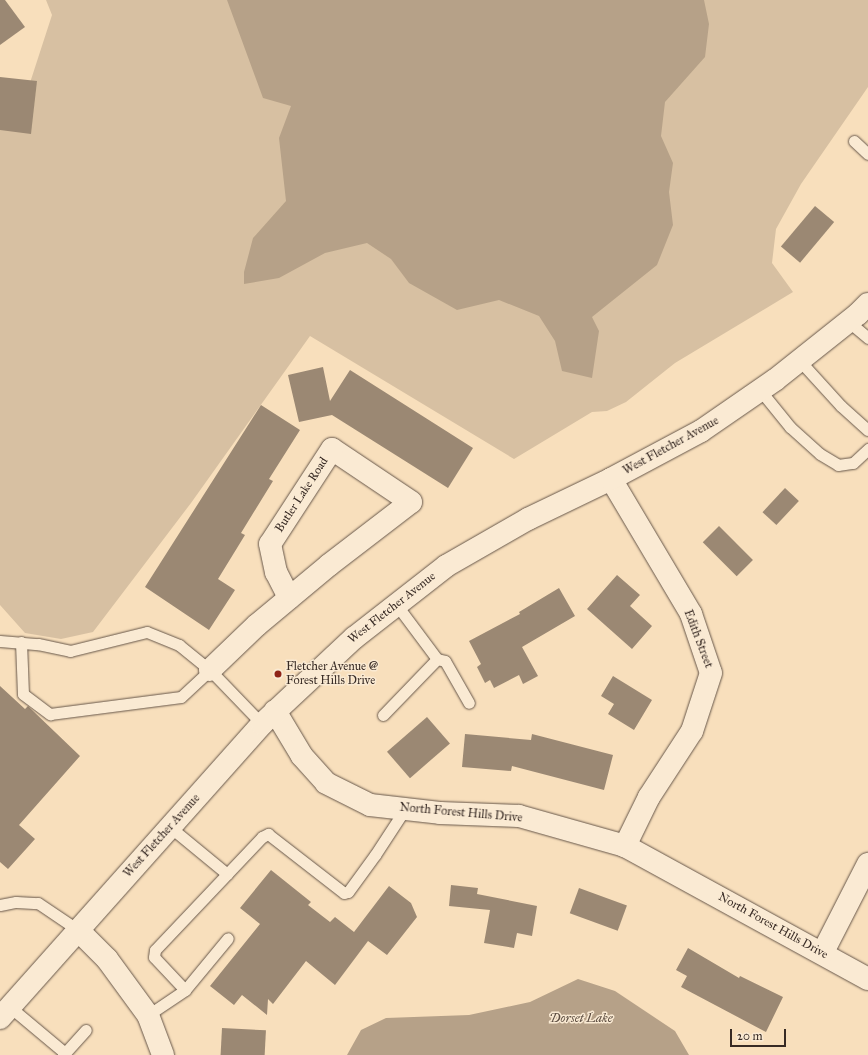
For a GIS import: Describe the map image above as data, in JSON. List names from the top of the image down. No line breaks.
{"streets":{"street":["West Fletcher Avenue","Butler Lake Road","Edith Street","North Forest Hills Drive"]},"crossings":[["West Fletcher Avenue","Edith Street"],["West Fletcher Avenue","North Forest Hills Drive"],["Edith Street","North Forest Hills Drive"]],"water":["Dorset Lake"],"places":["Fletcher Avenue @ Forest Hills Drive"],"scale_bar":"20 m"}
